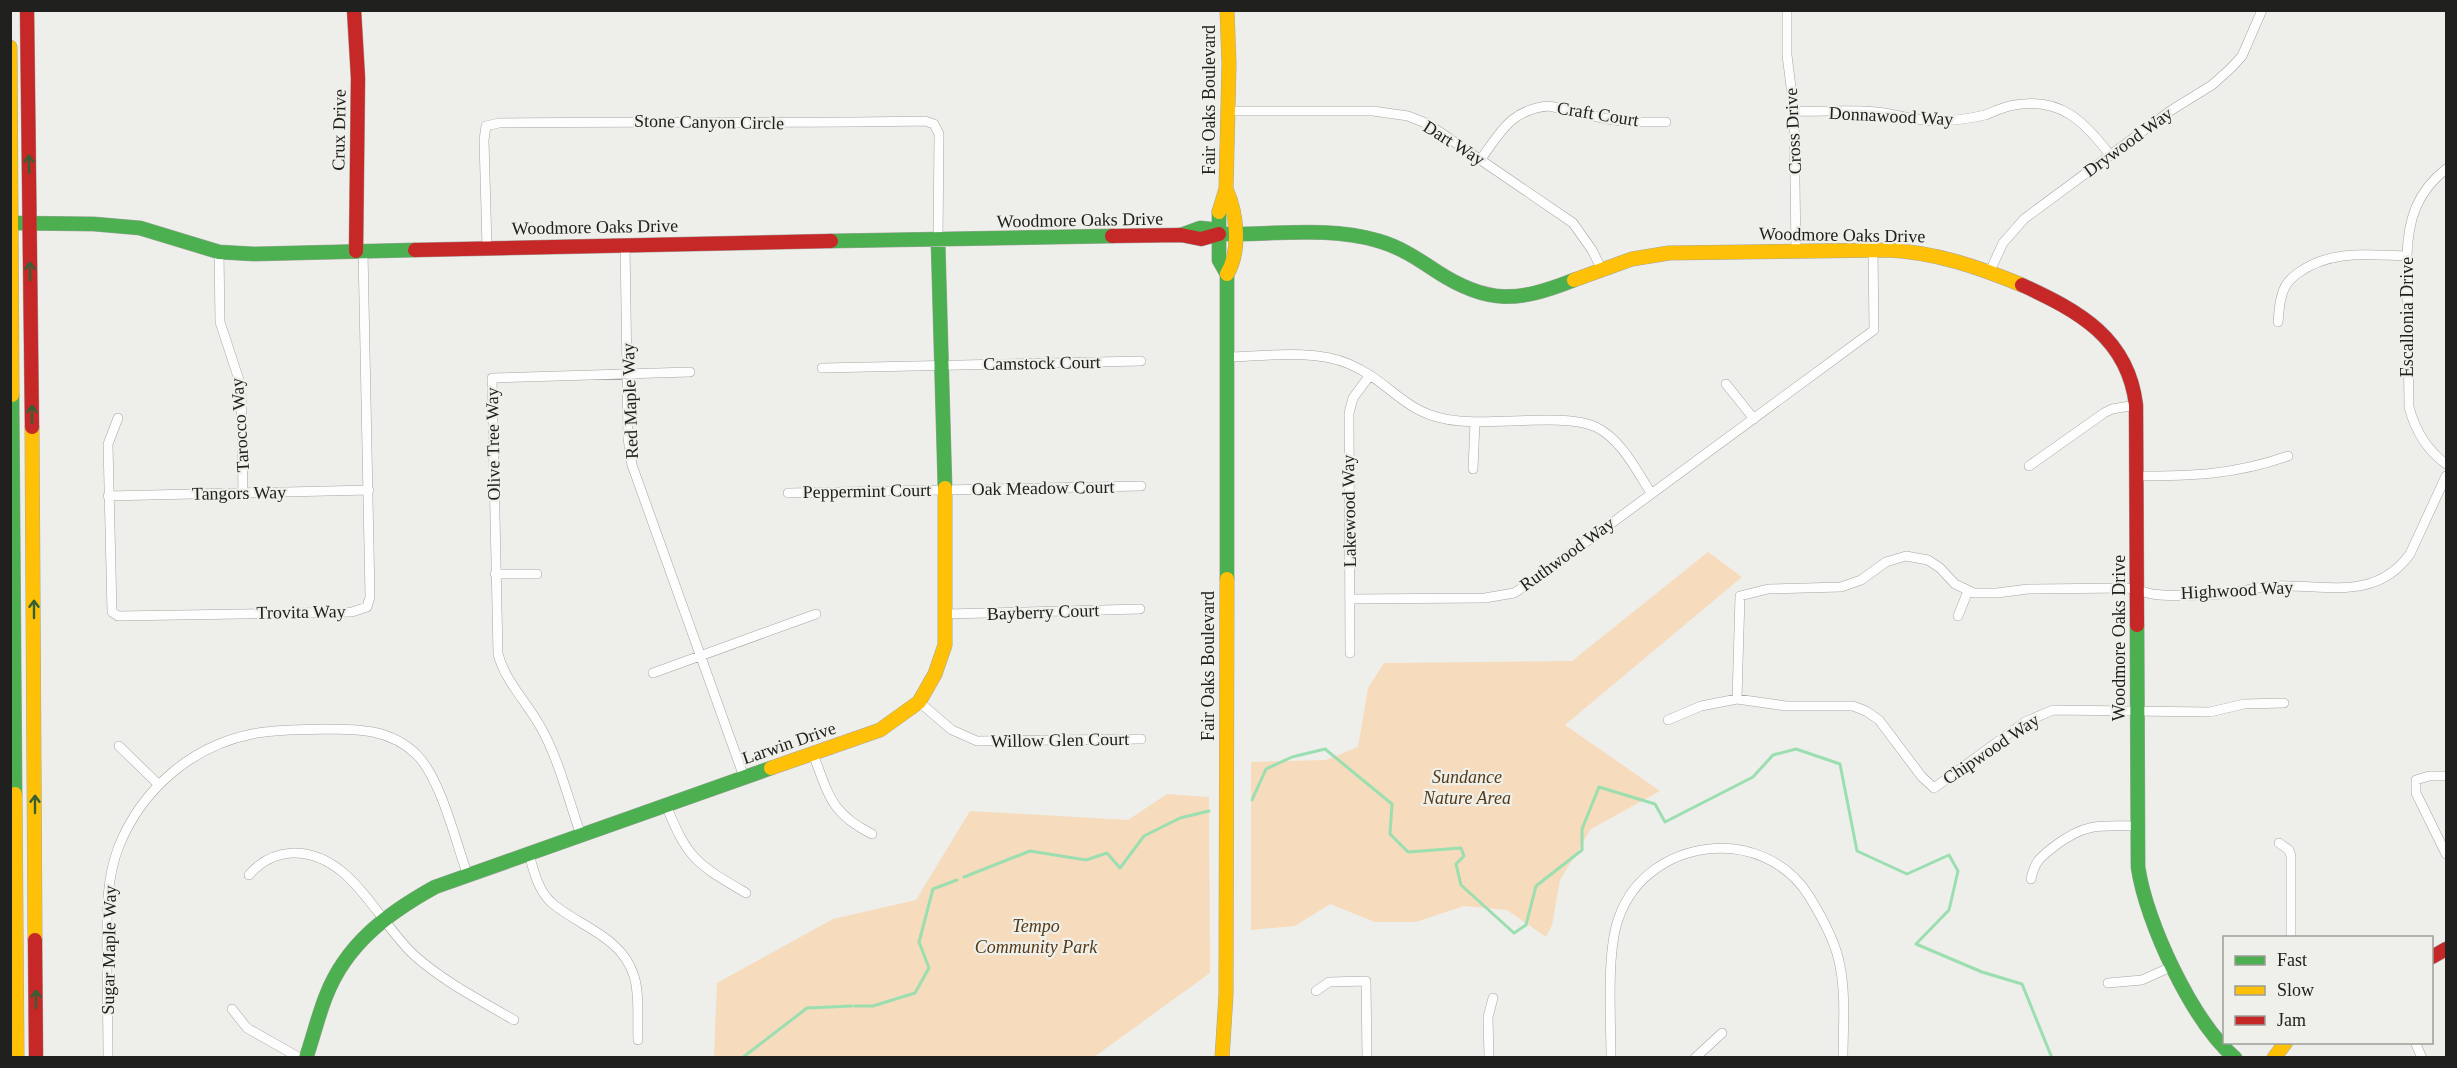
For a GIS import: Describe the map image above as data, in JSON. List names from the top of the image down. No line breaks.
{"streets":{"street":["Fair Oaks Boulevard","Craft Court","Donnawood Way","Stone Canyon Circle","Crux Drive","Cross Drive","Drywood Way","Dart Way","Woodmore Oaks Drive","Escallonia Drive","Camstock Court","Red Maple Way","Tarocco Way","Olive Tree Way","Oak Meadow Court","Peppermint Court","Tangors Way","Lakewood Way","Ruthwood Way","Highwood Way","Trovita Way","Bayberry Court","Willow Glen Court","Larwin Drive","Chipwood Way","Sugar Maple Way"]},"crossings":[["Fair Oaks Boulevard","Dart Way"],["Fair Oaks Boulevard","Woodmore Oaks Drive"],["Craft Court","Dart Way"],["Donnawood Way","Cross Drive"],["Donnawood Way","Drywood Way"],["Stone Canyon Circle","Woodmore Oaks Drive"],["Stone Canyon Circle","Larwin Drive"],["Crux Drive","Woodmore Oaks Drive"],["Crux Drive","Trovita Way"],["Cross Drive","Woodmore Oaks Drive"],["Drywood Way","Woodmore Oaks Drive"],["Dart Way","Woodmore Oaks Drive"],["Woodmore Oaks Drive","Red Maple Way"],["Woodmore Oaks Drive","Tarocco Way"],["Woodmore Oaks Drive","Ruthwood Way"],["Woodmore Oaks Drive","Highwood Way"],["Woodmore Oaks Drive","Trovita Way"],["Woodmore Oaks Drive","Larwin Drive"],["Woodmore Oaks Drive","Chipwood Way"],["Camstock Court","Larwin Drive"],["Red Maple Way","Olive Tree Way"],["Red Maple Way","Larwin Drive"],["Tarocco Way","Tangors Way"],["Olive Tree Way","Larwin Drive"],["Oak Meadow Court","Peppermint Court"],["Oak Meadow Court","Larwin Drive"],["Peppermint Court","Larwin Drive"],["Tangors Way","Trovita Way"],["Lakewood Way","Ruthwood Way"],["Bayberry Court","Larwin Drive"],["Willow Glen Court","Larwin Drive"],["Larwin Drive","Sugar Maple Way"]],"parks":["Sundance Nature Area","Tempo Community Park"],"legend":["Fast","Slow","Jam"]}
